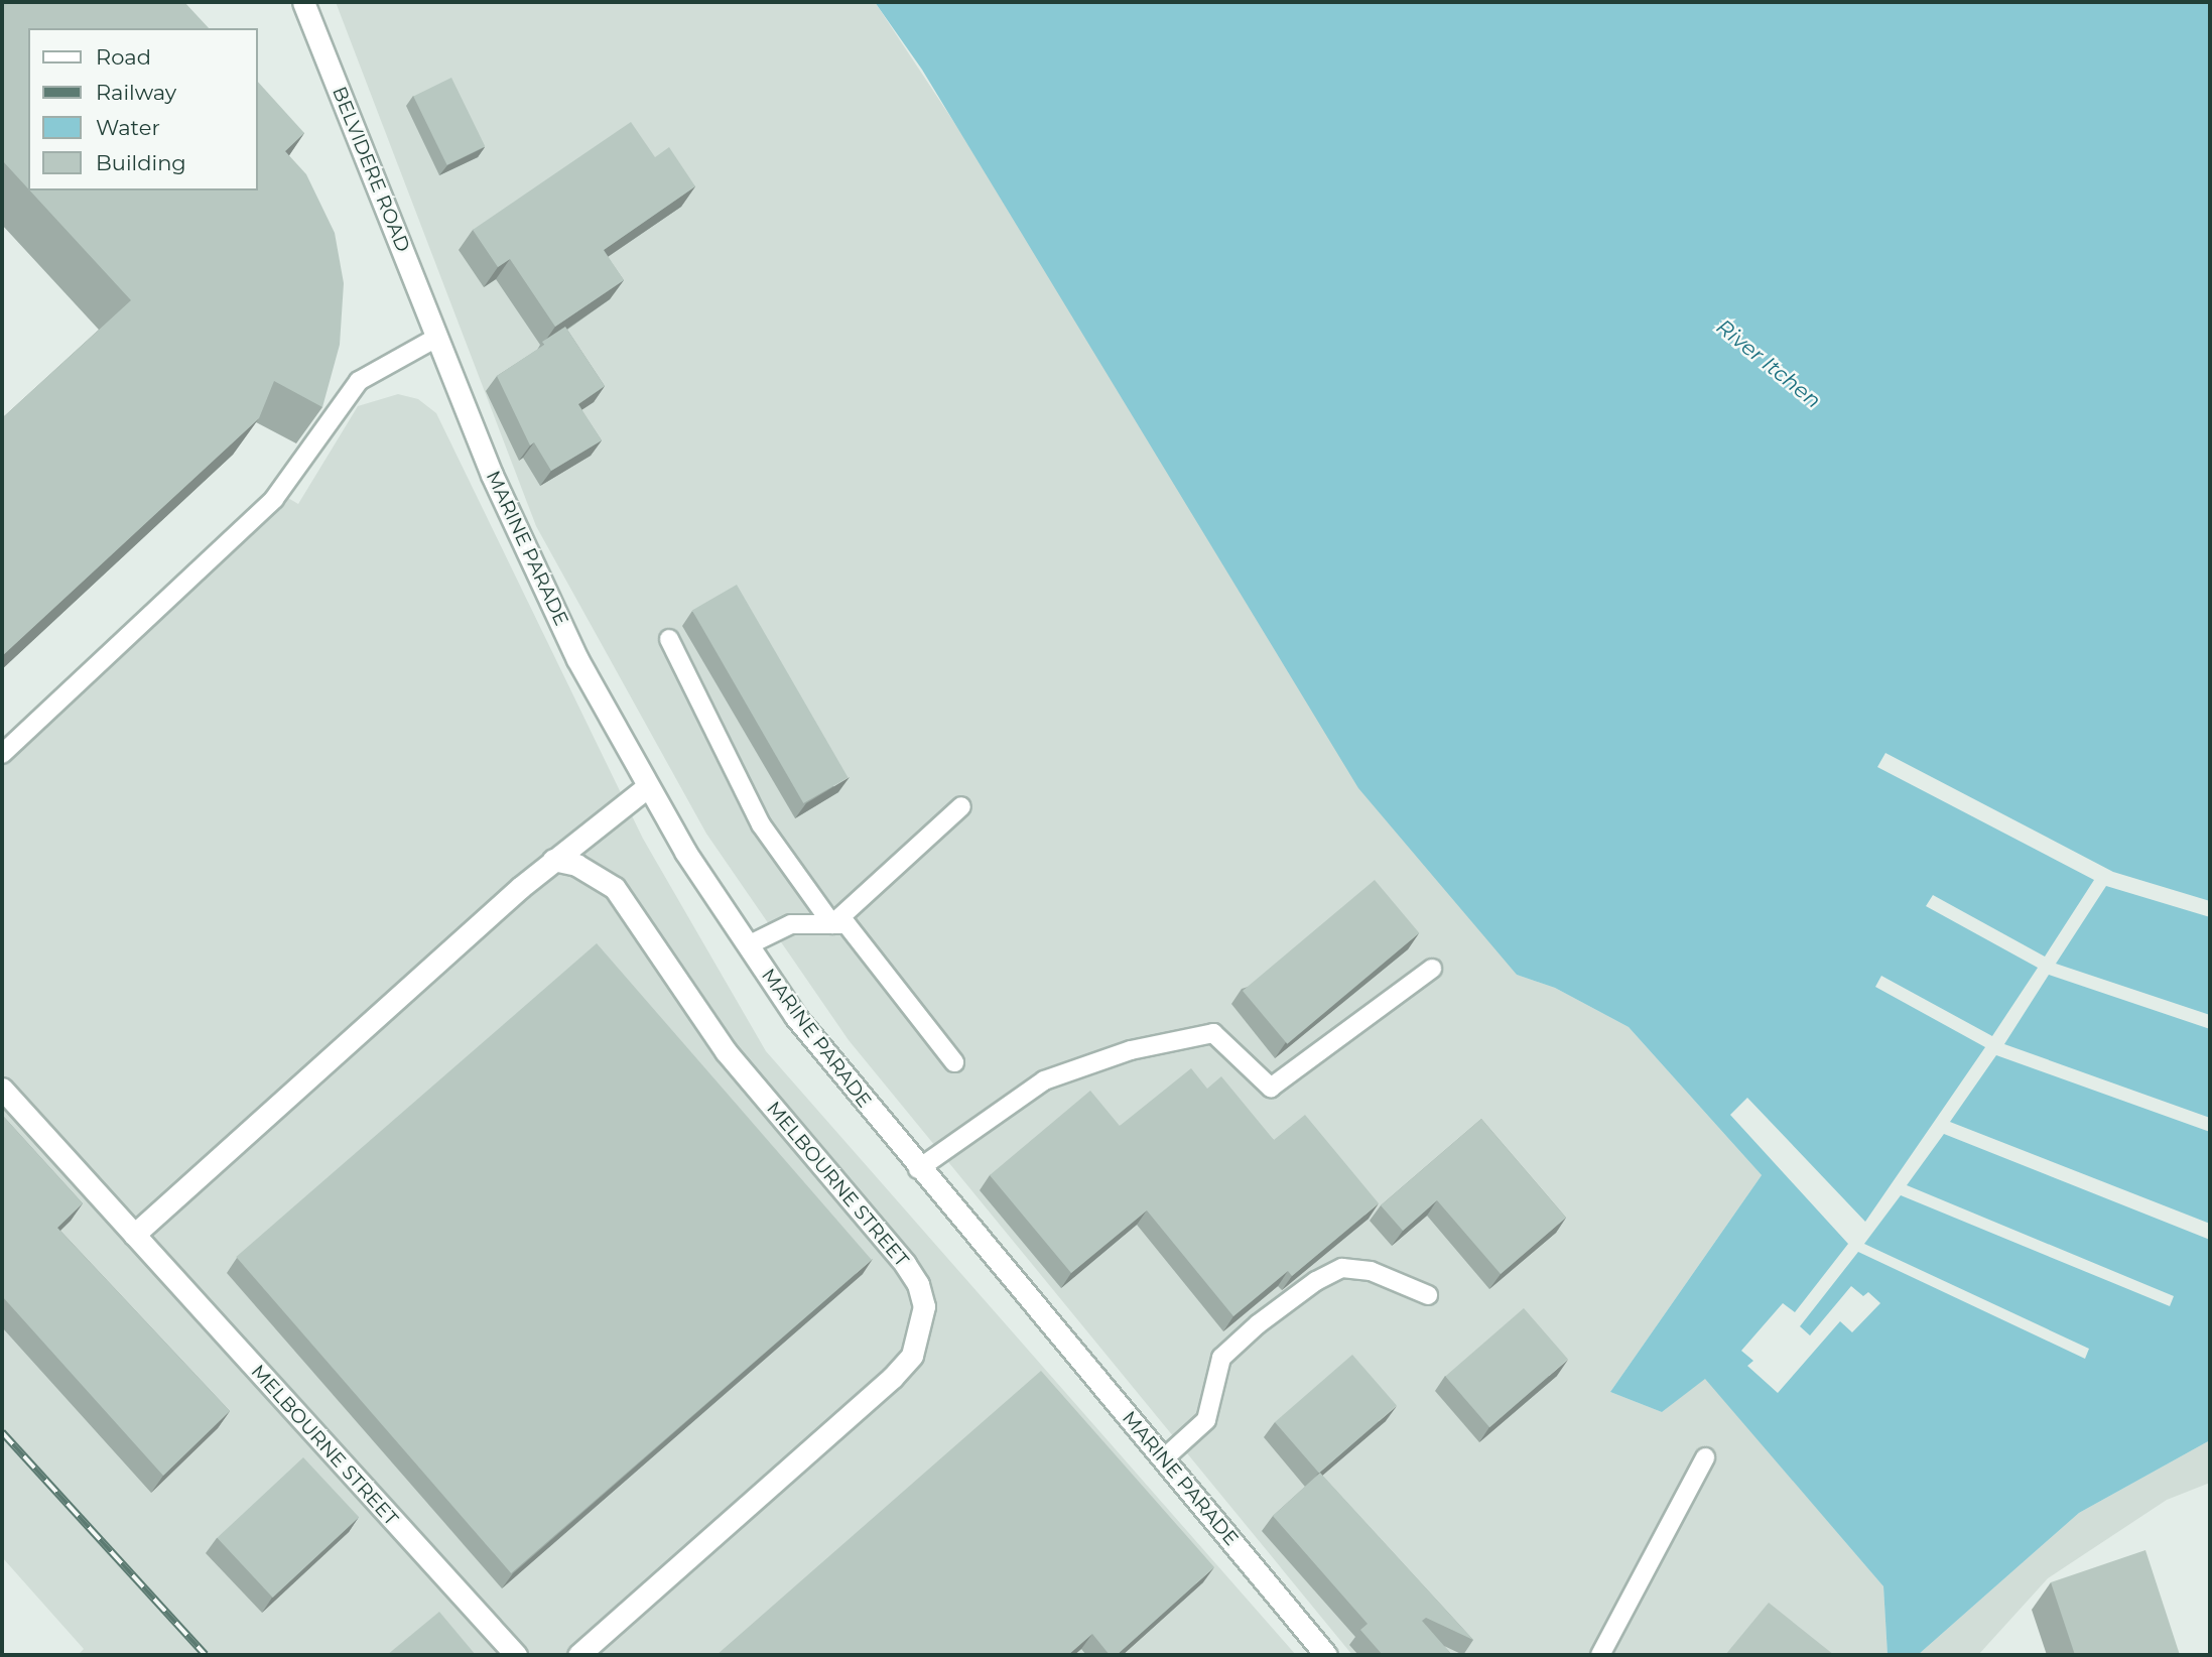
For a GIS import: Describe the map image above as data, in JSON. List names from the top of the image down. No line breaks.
{"streets":{"street":["BELVIDERE ROAD","MARINE PARADE","MELBOURNE STREET"]},"crossings":[["BELVIDERE ROAD","MARINE PARADE"]],"water":["River Itchen"],"legend":["Road","Railway","Water","Building"]}
